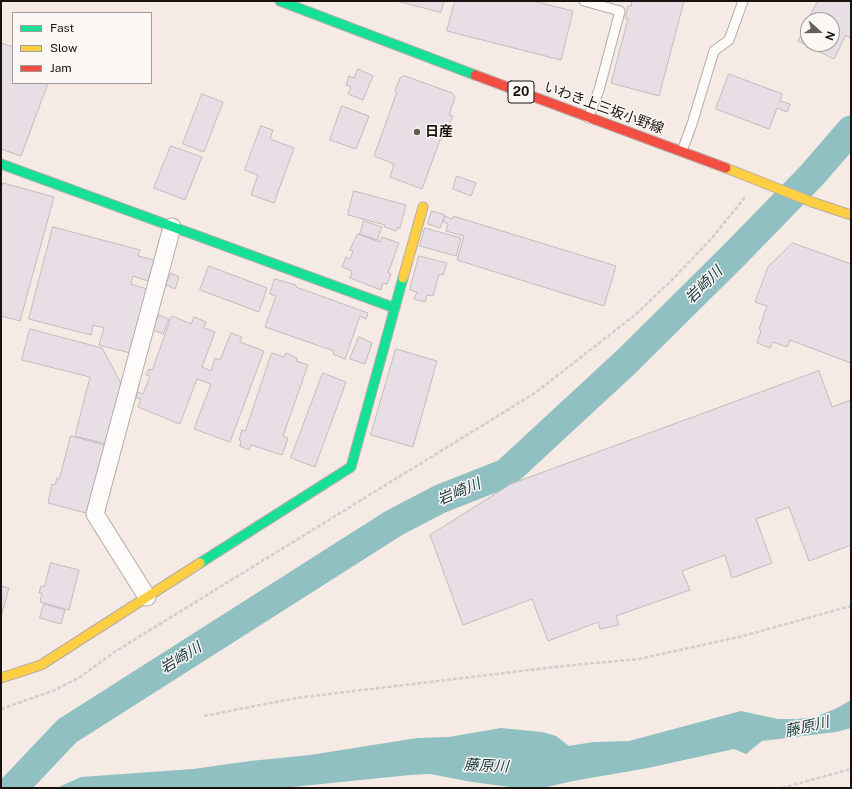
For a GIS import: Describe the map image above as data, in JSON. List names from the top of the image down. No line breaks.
{"streets":{"street":["20","いわき上三坂小野線"]},"water":["岩崎川","藤原川"],"places":["日産"],"legend":["Fast","Slow","Jam"],"north":"right"}
